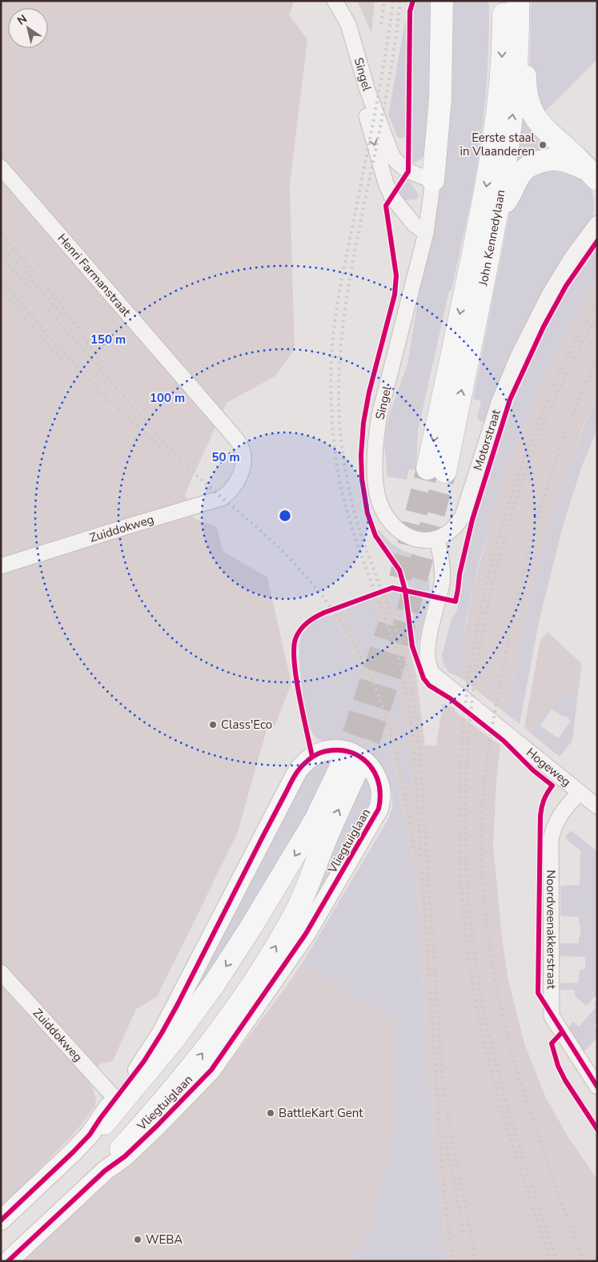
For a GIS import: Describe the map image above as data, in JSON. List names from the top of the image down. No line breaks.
{"streets":{"highway":["John Kennedylaan"],"main road":["Vliegtuiglaan"],"street":["Singel","Henri Farmanstraat","Motorstraat","Zuiddokweg","Hogeweg","Noordveenakkerstraat"]},"crossings":[["Singel","Motorstraat"],["Singel","Hogeweg"],["Henri Farmanstraat","Zuiddokweg"],["Motorstraat","Hogeweg"],["Zuiddokweg","Vliegtuiglaan"],["Hogeweg","Noordveenakkerstraat"]],"places":["Eerste staal in Vlaanderen","Class'Eco","BattleKart Gent","WEBA"],"north":"top left","rings":["150 m","100 m","50 m"]}
